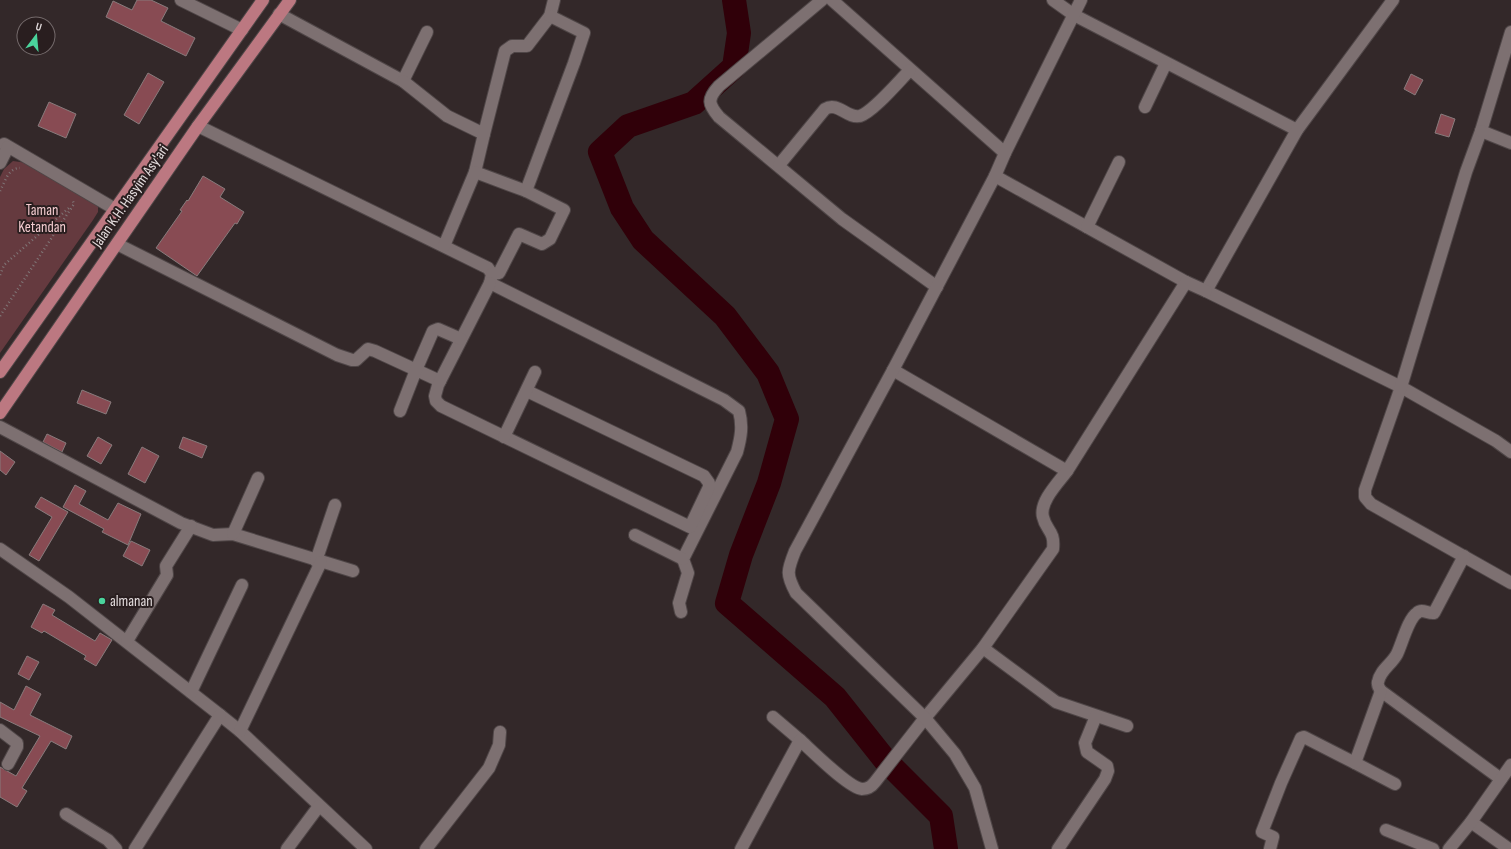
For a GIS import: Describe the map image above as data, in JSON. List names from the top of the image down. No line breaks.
{"streets":{"main road":["Jalan K.H. Hasyim Asy'ari"]},"parks":["Taman Ketandan"],"places":["almanan"],"north":"top"}
